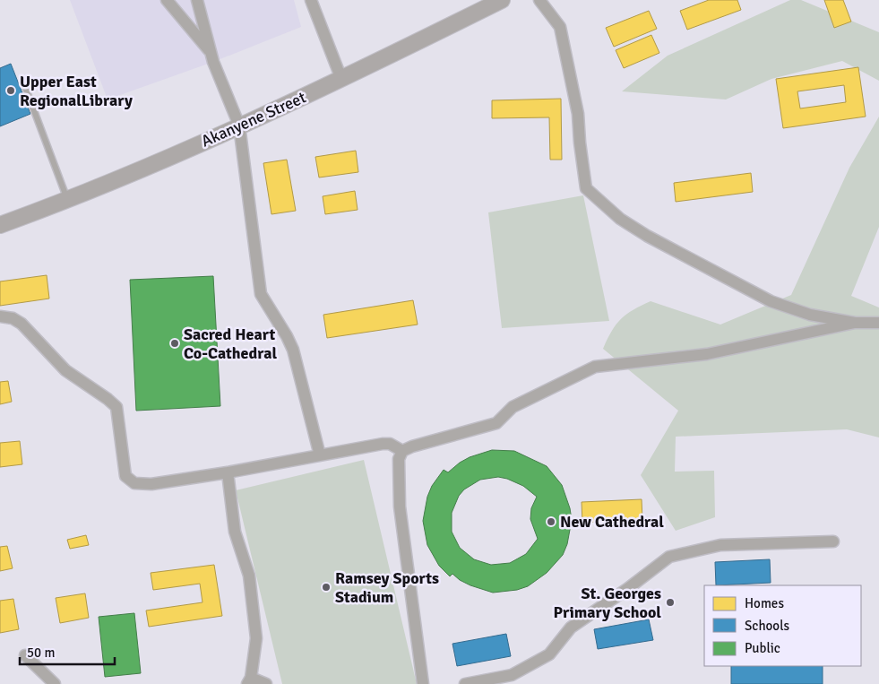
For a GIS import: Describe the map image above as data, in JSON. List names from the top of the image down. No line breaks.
{"streets":{"street":["Akanyene Street"]},"places":["Upper East RegionalLibrary","Sacred Heart Co-Cathedral","New Cathedral","Ramsey Sports Stadium","St. Georges Primary School"],"legend":["Homes","Schools","Public"],"scale_bar":"50 m"}
